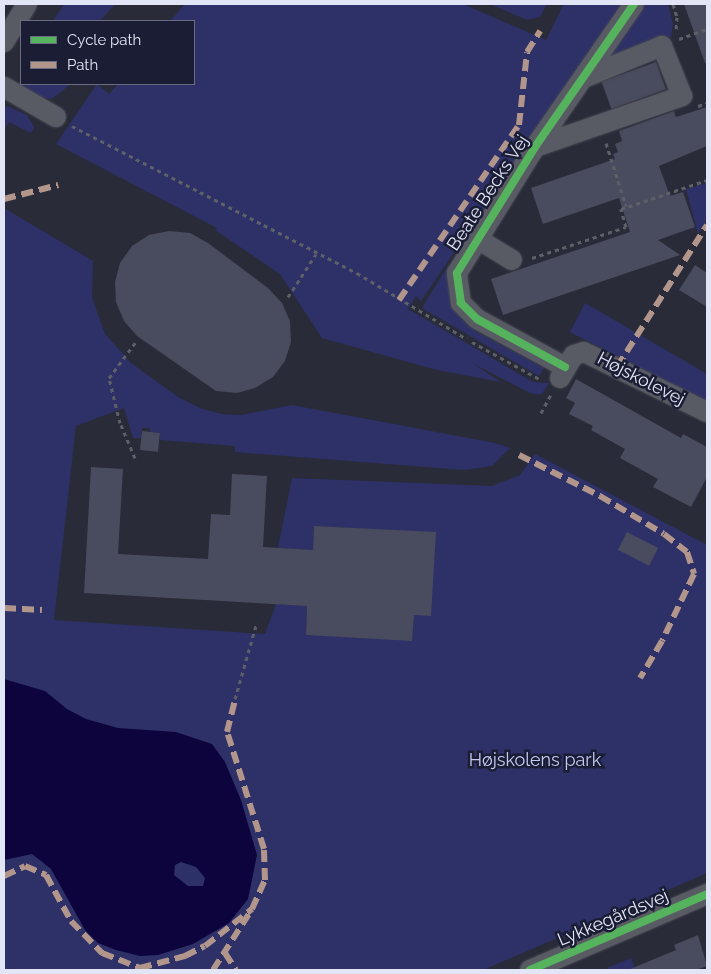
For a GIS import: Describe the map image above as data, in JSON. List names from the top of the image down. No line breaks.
{"streets":{"street":["Beate Becks Vej","Højskolevej","Lykkegårdsvej"]},"crossings":[["Beate Becks Vej","Højskolevej"]],"parks":["Højskolens park"],"legend":["Cycle path","Path"]}
